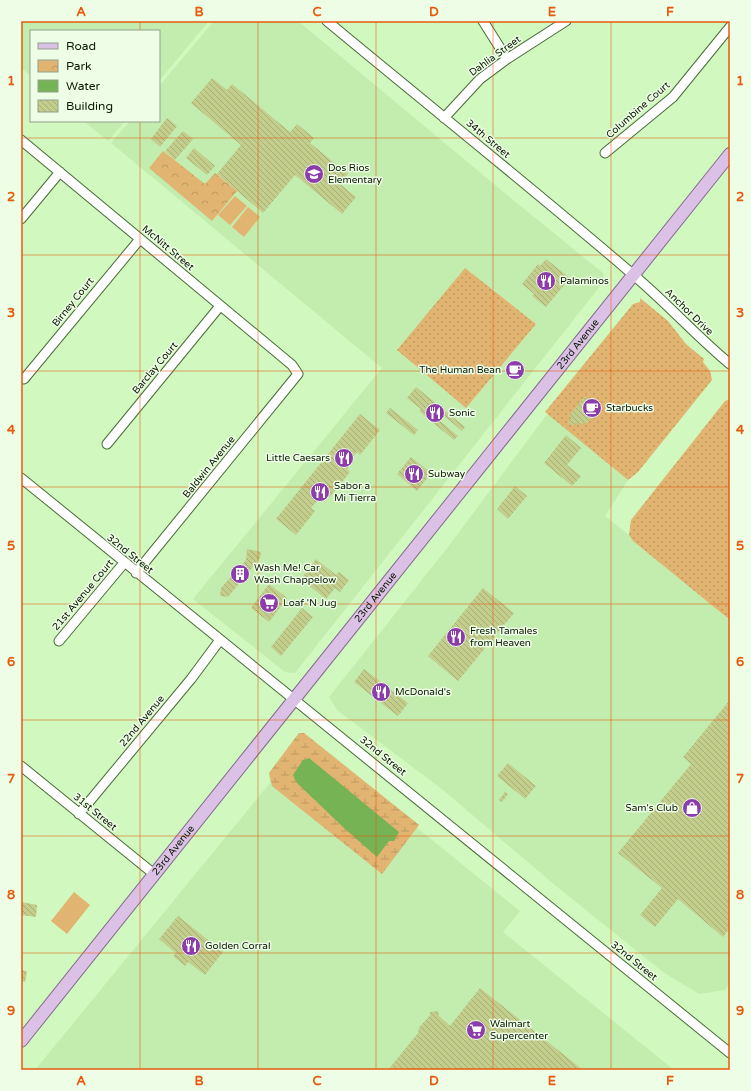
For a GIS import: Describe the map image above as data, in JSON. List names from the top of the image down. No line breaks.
{"streets":{"main road":["23rd Avenue"],"street":["Dahlia Street","Columbine Court","34th Street","McNitt Street","Birney Court","Anchor Drive","Barclay Court","Baldwin Avenue","32nd Street","21st Avenue Court","22nd Avenue","31st Street"]},"crossings":[["Dahlia Street","34th Street"],["34th Street","Anchor Drive"],["34th Street","23rd Avenue"],["McNitt Street","Birney Court"],["McNitt Street","Barclay Court"],["McNitt Street","Baldwin Avenue"],["Anchor Drive","23rd Avenue"],["23rd Avenue","32nd Street"],["23rd Avenue","31st Street"],["Baldwin Avenue","32nd Street"],["32nd Street","21st Avenue Court"],["32nd Street","22nd Avenue"],["22nd Avenue","31st Street"]],"places":{"school or university":["Dos Rios Elementary"],"restaurant":["Palaminos","Sonic","Little Caesars","Subway","Sabor a Mi Tierra","Fresh Tamales from Heaven","McDonald's","Golden Corral"],"cafe":["The Human Bean","Starbucks"],"building":["Wash Me! Car Wash Chappelow"],"supermarket":["Loaf 'N Jug","Walmart Supercenter"],"shop":["Sam's Club"]},"legend":["Road","Park","Water","Building"],"grid":{"columns":["A","B","C","D","E","F"],"rows":["1","2","3","4","5","6","7","8","9"]}}
